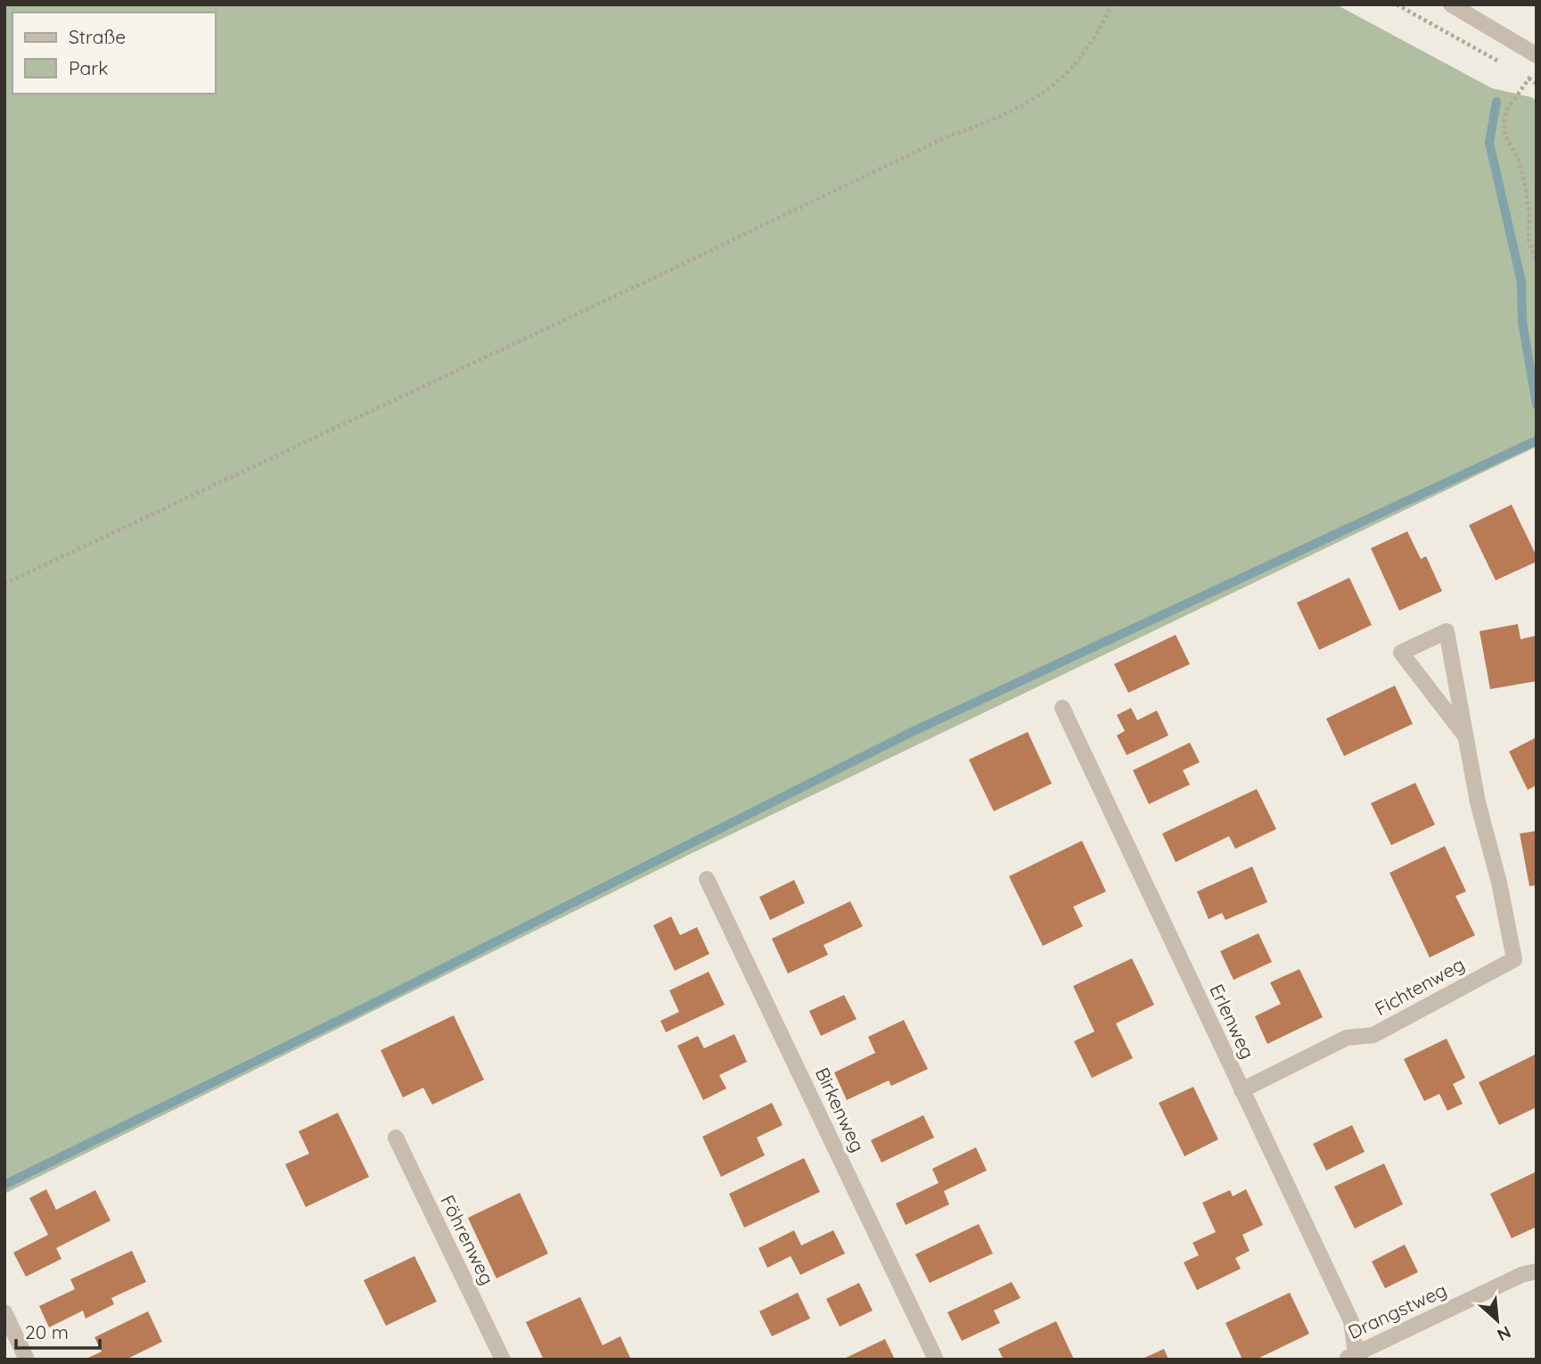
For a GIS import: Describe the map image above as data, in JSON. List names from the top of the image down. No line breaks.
{"streets":{"street":["Fichtenweg","Erlenweg","Birkenweg","Föhrenweg","Drangstweg"]},"crossings":[["Fichtenweg","Erlenweg"],["Erlenweg","Drangstweg"]],"legend":["Straße","Park"],"scale_bar":"20 m","north":"bottom right"}
